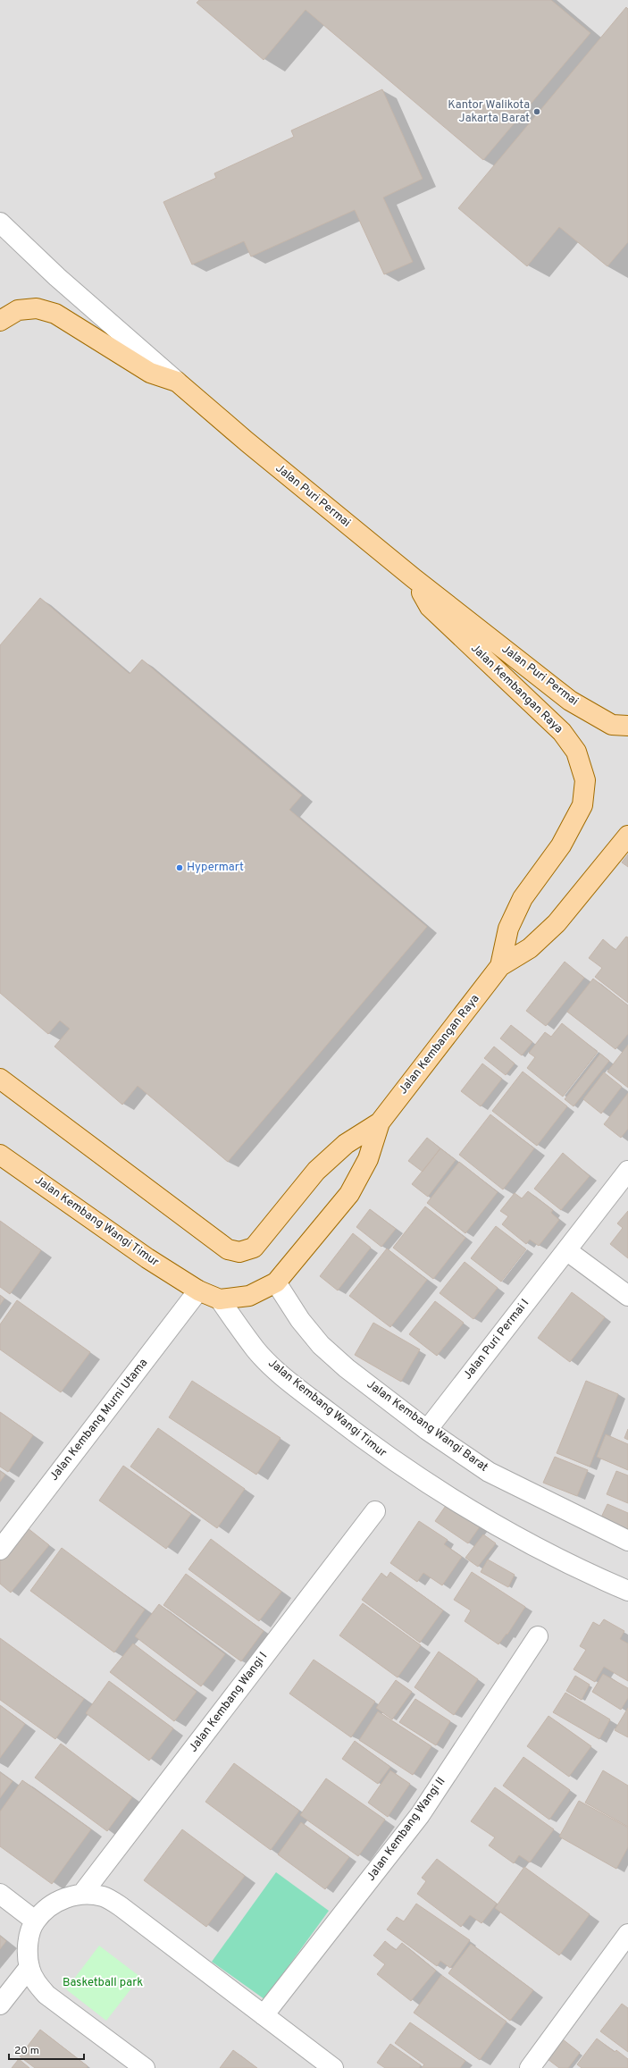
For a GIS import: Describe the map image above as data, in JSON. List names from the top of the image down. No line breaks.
{"streets":{"main road":["Jalan Puri Permai","Jalan Kembangan Raya","Jalan Kembang Wangi Timur"],"street":["Jalan Puri Permai I","Jalan Kembang Murni Utama","Jalan Kembang Wangi Barat","Jalan Kembang Wangi I","Jalan Kembang Wangi II"]},"crossings":[["Jalan Puri Permai","Jalan Kembangan Raya"],["Jalan Kembangan Raya","Jalan Kembang Wangi Timur"],["Jalan Kembangan Raya","Jalan Kembang Wangi Barat"],["Jalan Kembang Wangi Timur","Jalan Kembang Murni Utama"],["Jalan Puri Permai I","Jalan Kembang Wangi Barat"]],"parks":["Basketball park"],"places":["Kantor Walikota Jakarta Barat","Hypermart"],"scale_bar":"20 m"}
